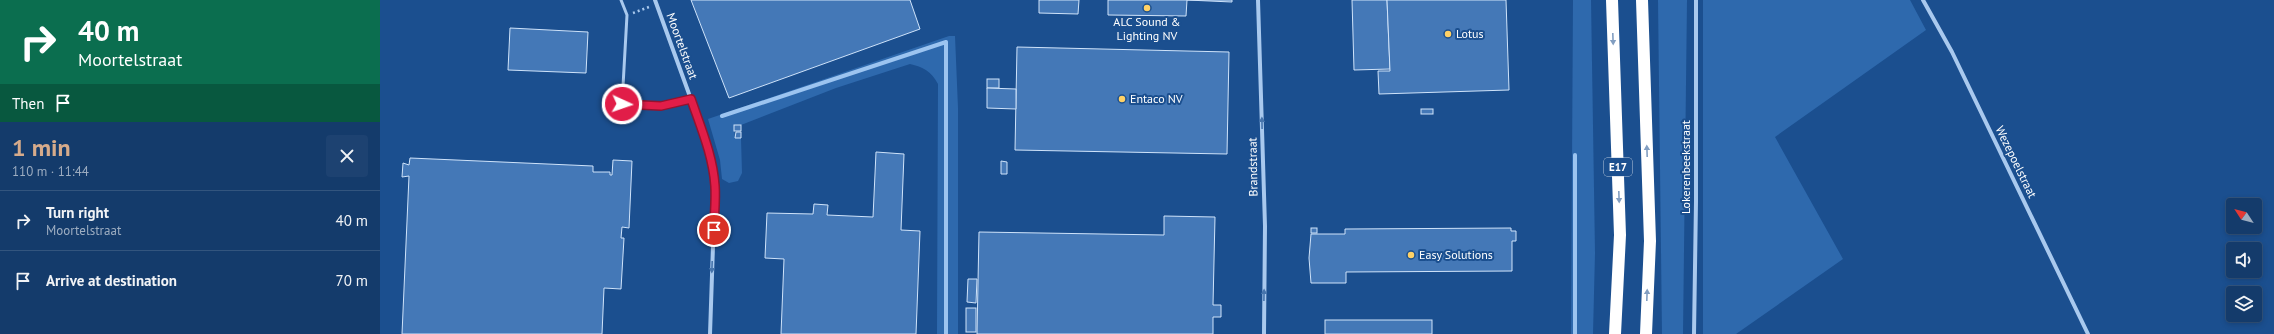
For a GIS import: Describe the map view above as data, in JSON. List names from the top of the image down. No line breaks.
{"streets":{"highway":["E17"],"street":["Moortelstraat","Wezepoelstraat","Brandstraat","Lokerenbeekstraat"]},"one_way":["Moortelstraat","Brandstraat"],"places":["ALC Sound & Lighting NV","Lotus","Entaco NV","Easy Solutions"],"north":"top left","page":{"turn":["40 m","Moortelstraat"],"then":"Then","heading":["1 min","110 m · 11:44"],"list":[{"name":"Turn right","note":"Moortelstraat","value":"40 m"},{"name":"Arrive at destination","value":"70 m"}]}}
